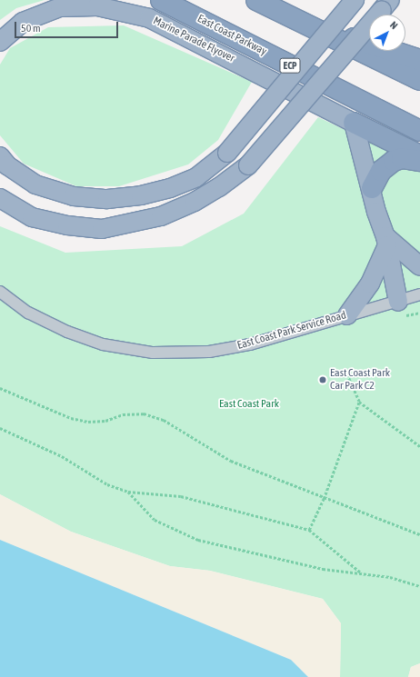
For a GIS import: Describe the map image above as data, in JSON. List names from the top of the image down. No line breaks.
{"streets":{"highway":["East Coast Parkway","Marine Parade Flyover","ECP"],"street":["East Coast Park Service Road"]},"parks":["East Coast Park"],"places":["East Coast Park Car Park C2"],"scale_bar":"50 m","north":"top right"}
